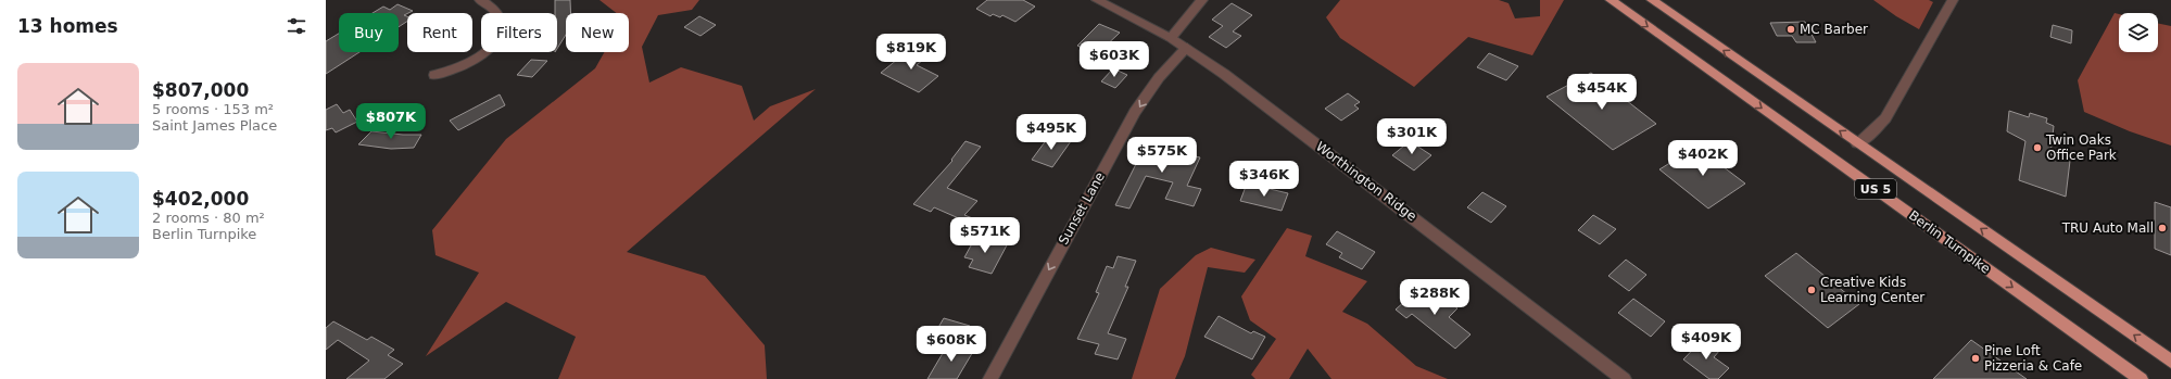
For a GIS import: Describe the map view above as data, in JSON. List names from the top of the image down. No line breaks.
{"streets":{"highway":["US 5","Berlin Turnpike"],"street":["Worthington Ridge","Sunset Lane"]},"crossings":[["Worthington Ridge","Sunset Lane"]],"one_way":["Sunset Lane"],"places":["MC Barber","Twin Oaks Office Park","TRU Auto Mall","Creative Kids Learning Center","Pine Loft Pizzeria & Cafe"],"page":{"heading":"13 homes","chip":["Buy","Rent","Filters","New"],"price":["$819K","$603K","$454K","$807K","$495K","$301K","$575K","$402K","$346K","$571K","$288K","$409K","$608K"],"list":[{"name":"$807,000","note":"5 rooms · 153 m² · Saint James Place"},{"name":"$402,000","note":"2 rooms · 80 m² · Berlin Turnpike"}]}}
